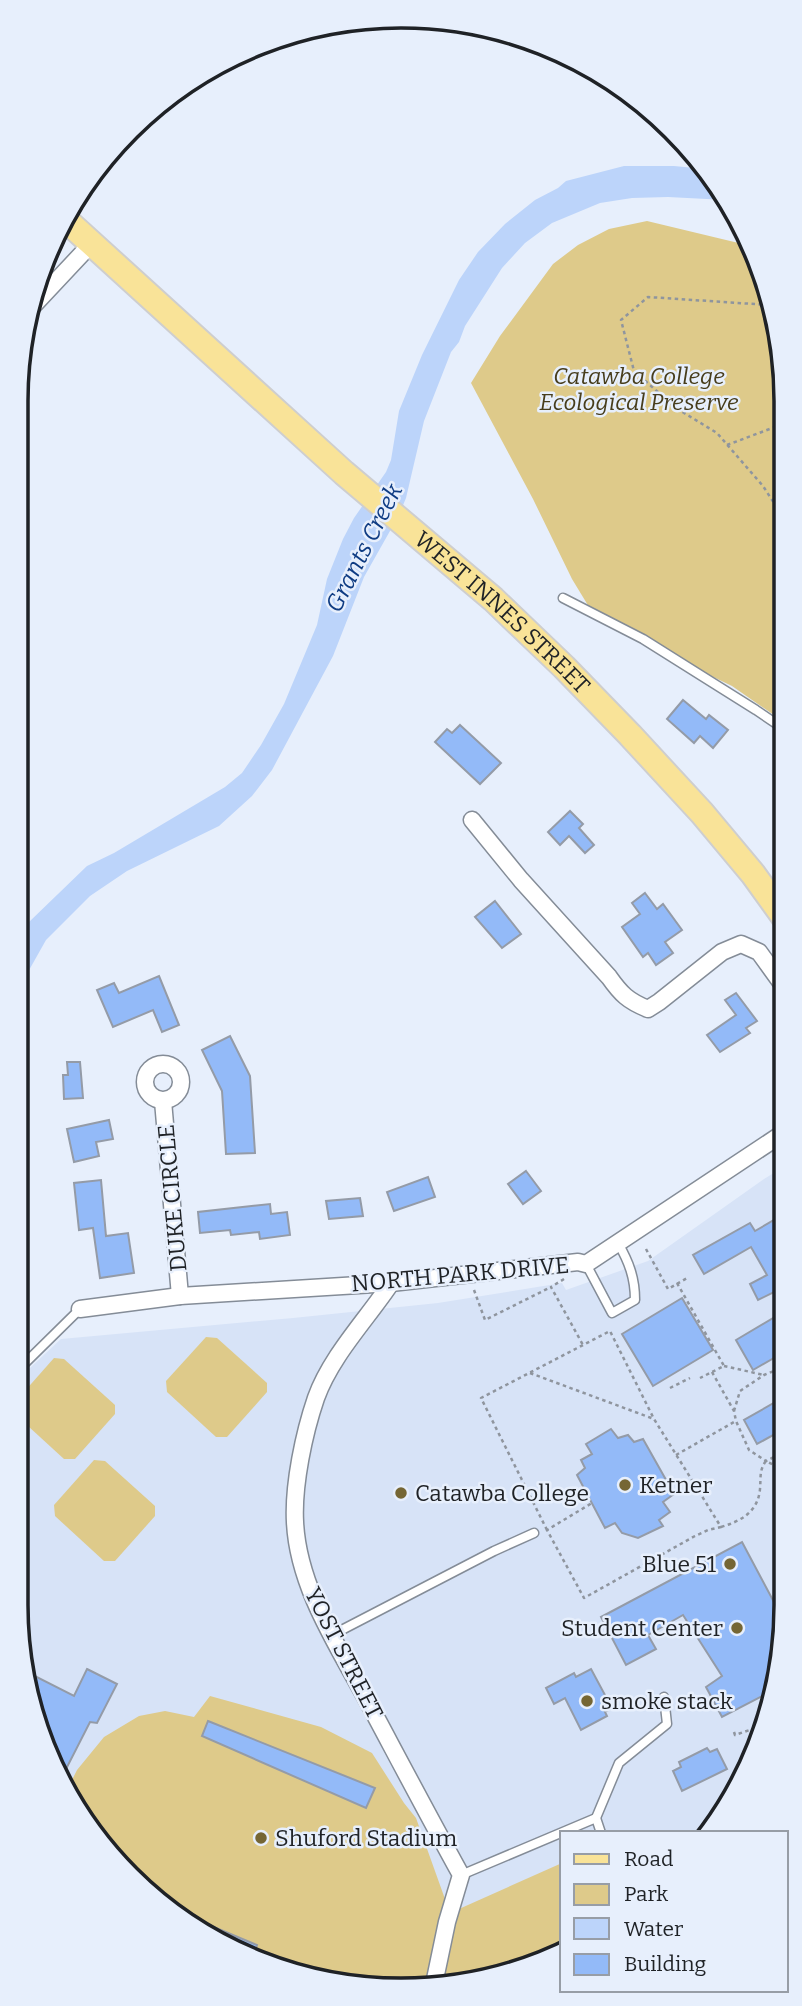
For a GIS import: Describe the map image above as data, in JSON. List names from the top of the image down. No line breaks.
{"streets":{"main road":["WEST INNES STREET"],"street":["DUKE CIRCLE","NORTH PARK DRIVE","YOST STREET"]},"crossings":[["DUKE CIRCLE","NORTH PARK DRIVE"],["NORTH PARK DRIVE","YOST STREET"]],"water":["Grants Creek"],"parks":["Catawba College Ecological Preserve"],"places":["Ketner","Catawba College","Blue 51","Student Center","smoke stack","Shuford Stadium"],"legend":["Road","Park","Water","Building"]}
